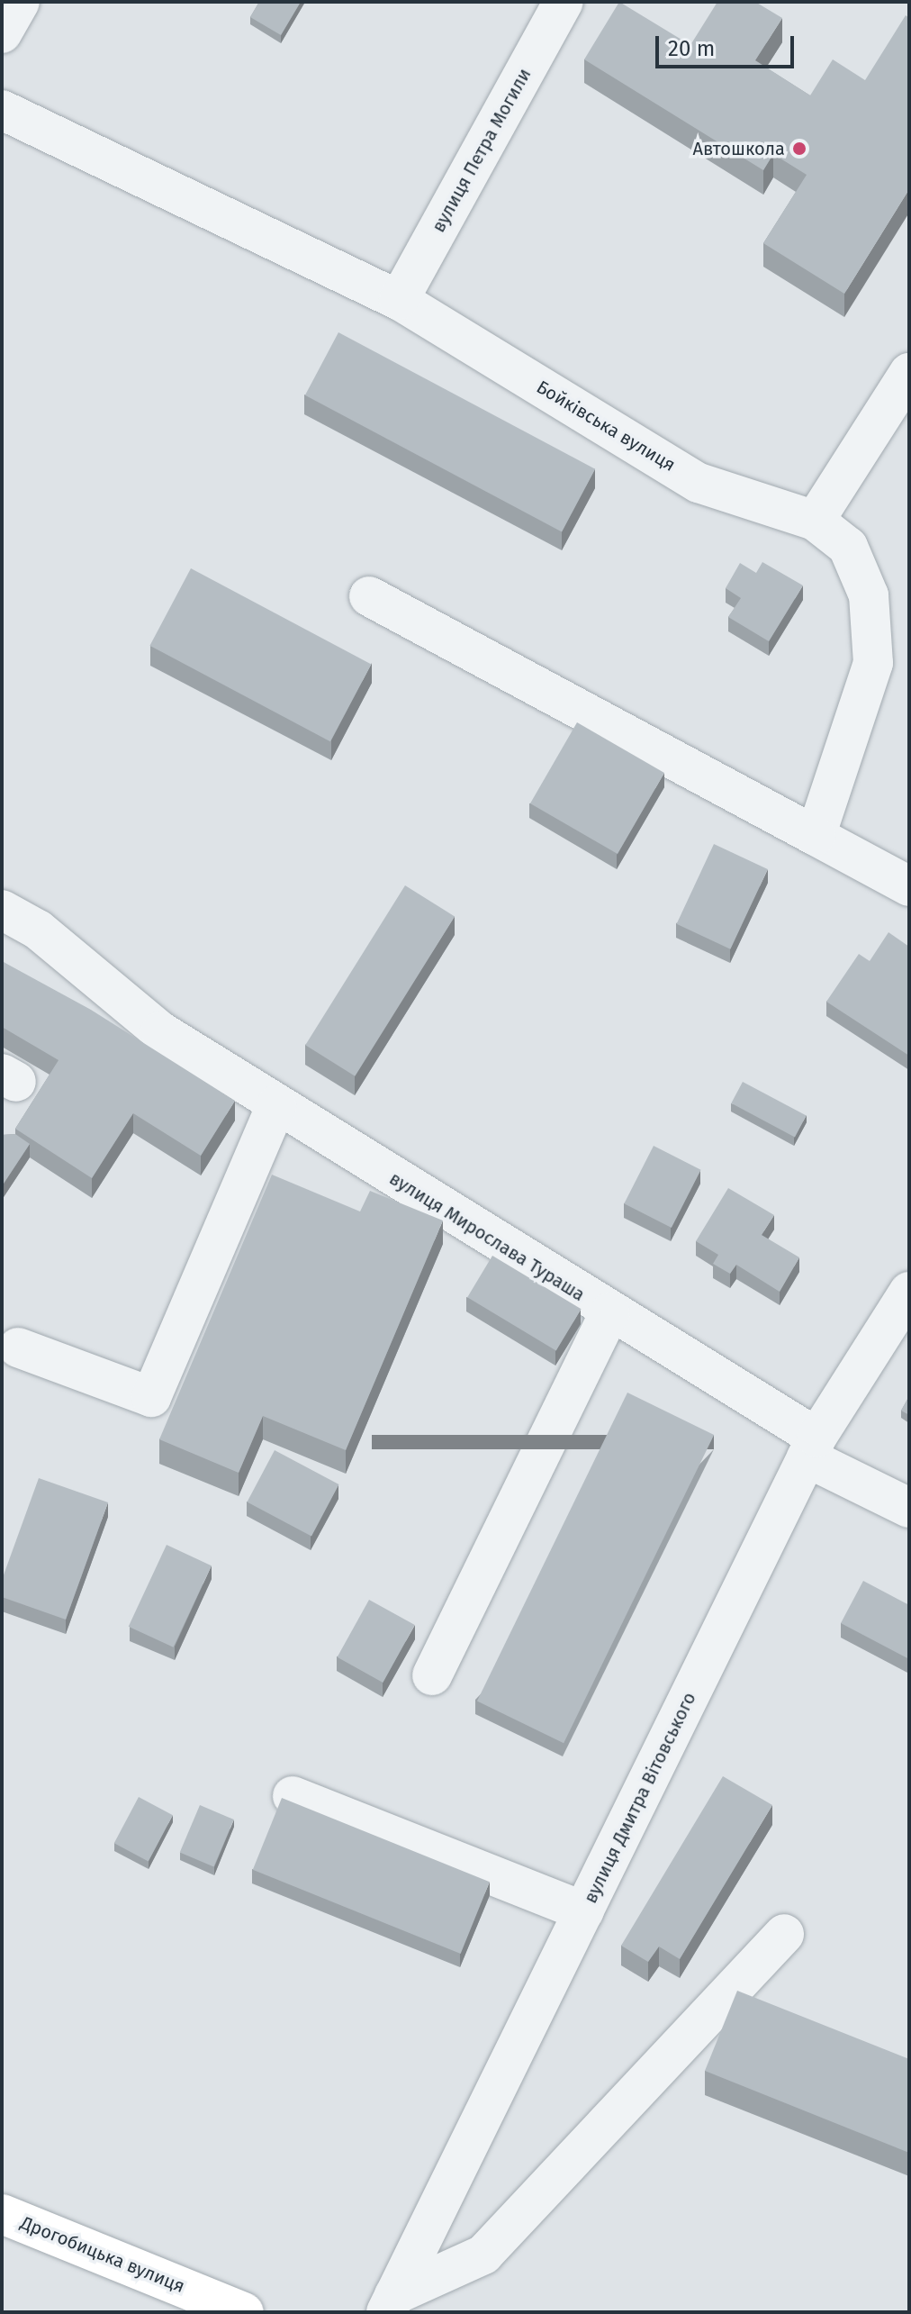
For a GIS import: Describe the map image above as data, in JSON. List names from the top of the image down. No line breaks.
{"streets":{"main road":["Дрогобицька вулиця"],"street":["вулиця Петра Могили","Бойківська вулиця","вулиця Мирослава Тураша","вулиця Дмитра Вітовського"]},"crossings":[["вулиця Петра Могили","Бойківська вулиця"],["вулиця Мирослава Тураша","вулиця Дмитра Вітовського"]],"places":["Автошкола"],"scale_bar":"20 m"}
